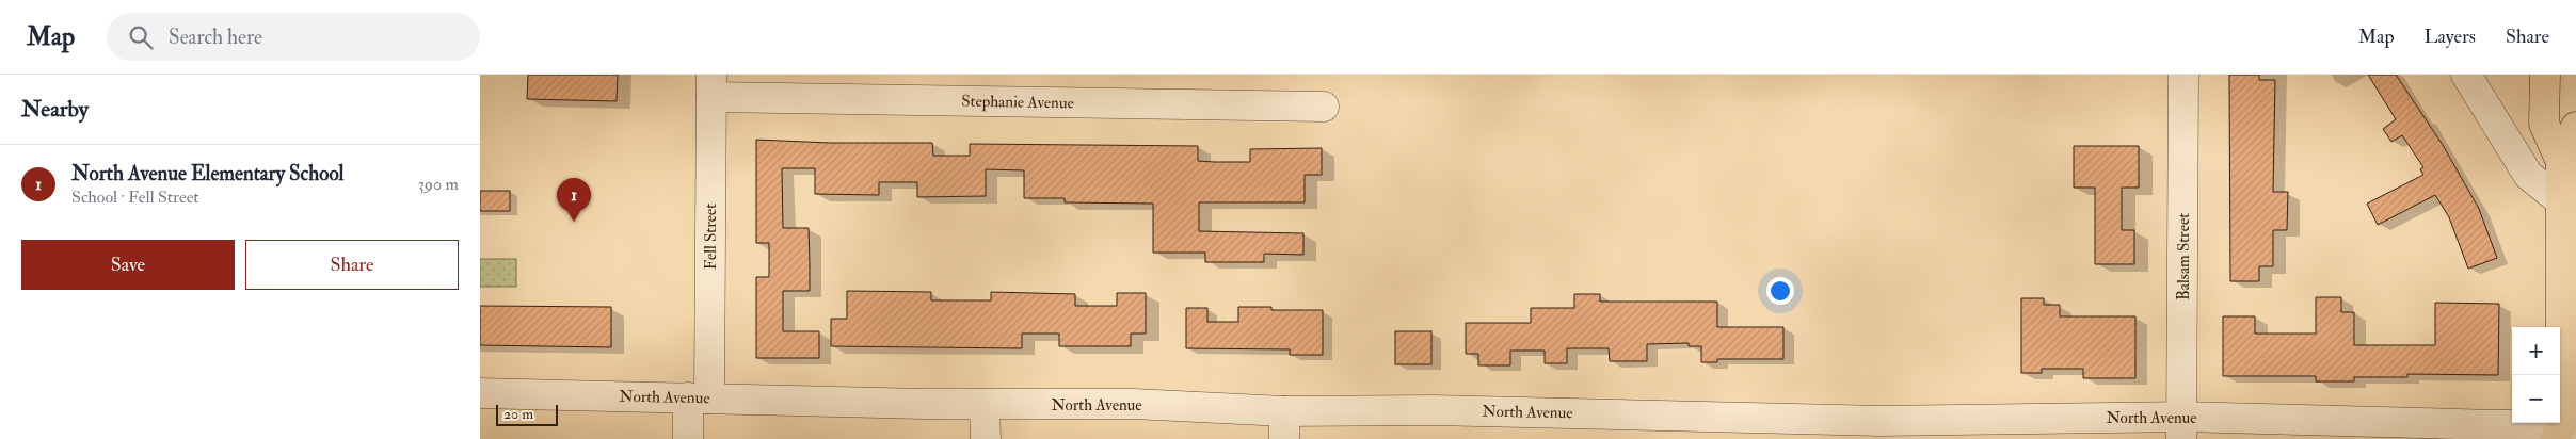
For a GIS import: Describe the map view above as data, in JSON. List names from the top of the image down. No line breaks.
{"streets":{"street":["Stephanie Avenue","Fell Street","Balsam Street","North Avenue"]},"crossings":[["Stephanie Avenue","Fell Street"],["Fell Street","North Avenue"],["Balsam Street","North Avenue"]],"scale_bar":"20 m","page":{"header":"Map","search":"Search here","nav":["Map","Layers","Share"],"heading":"Nearby","list":[{"mark":"1","name":"North Avenue Elementary School","note":"School · Fell Street","value":"390 m"}],"pins":"1","buttons":["Save","Share"],"map_buttons":["+","−"],"scale":"20 m"}}
